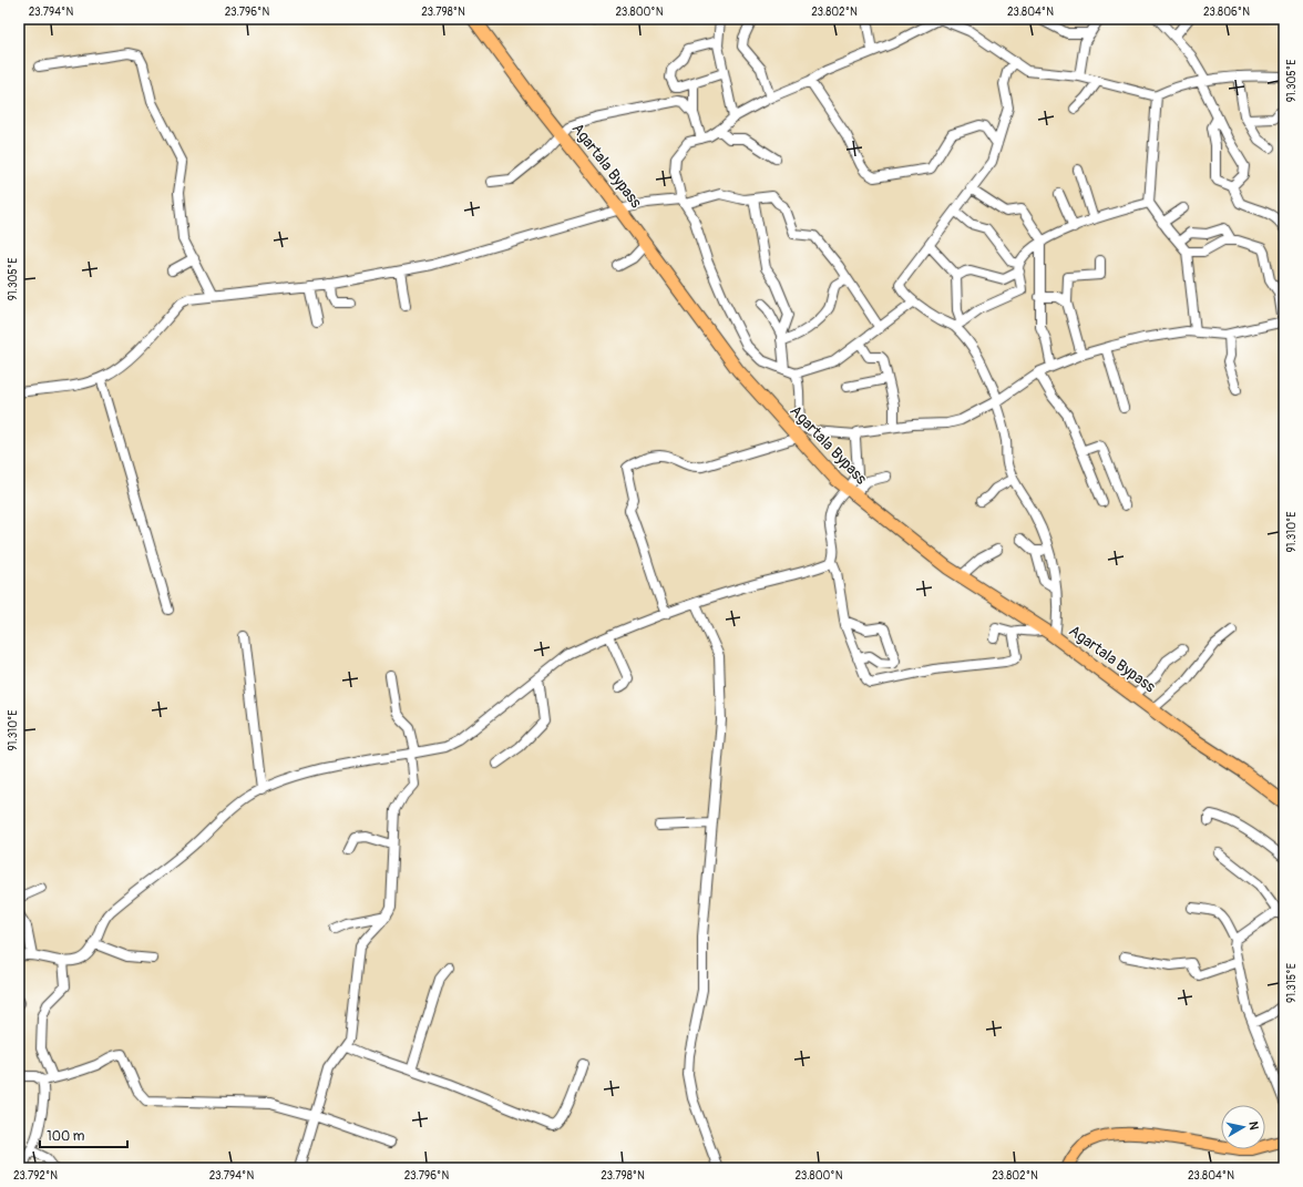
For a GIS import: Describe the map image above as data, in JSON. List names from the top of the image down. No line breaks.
{"streets":{"highway":["Agartala Bypass"]},"scale_bar":"100 m","north":"right","coordinates":["23.794°N","23.796°N","23.798°N","23.800°N","23.802°N","23.804°N","23.806°N","91.305°E","91.310°E","91.315°E","23.792°N"]}
